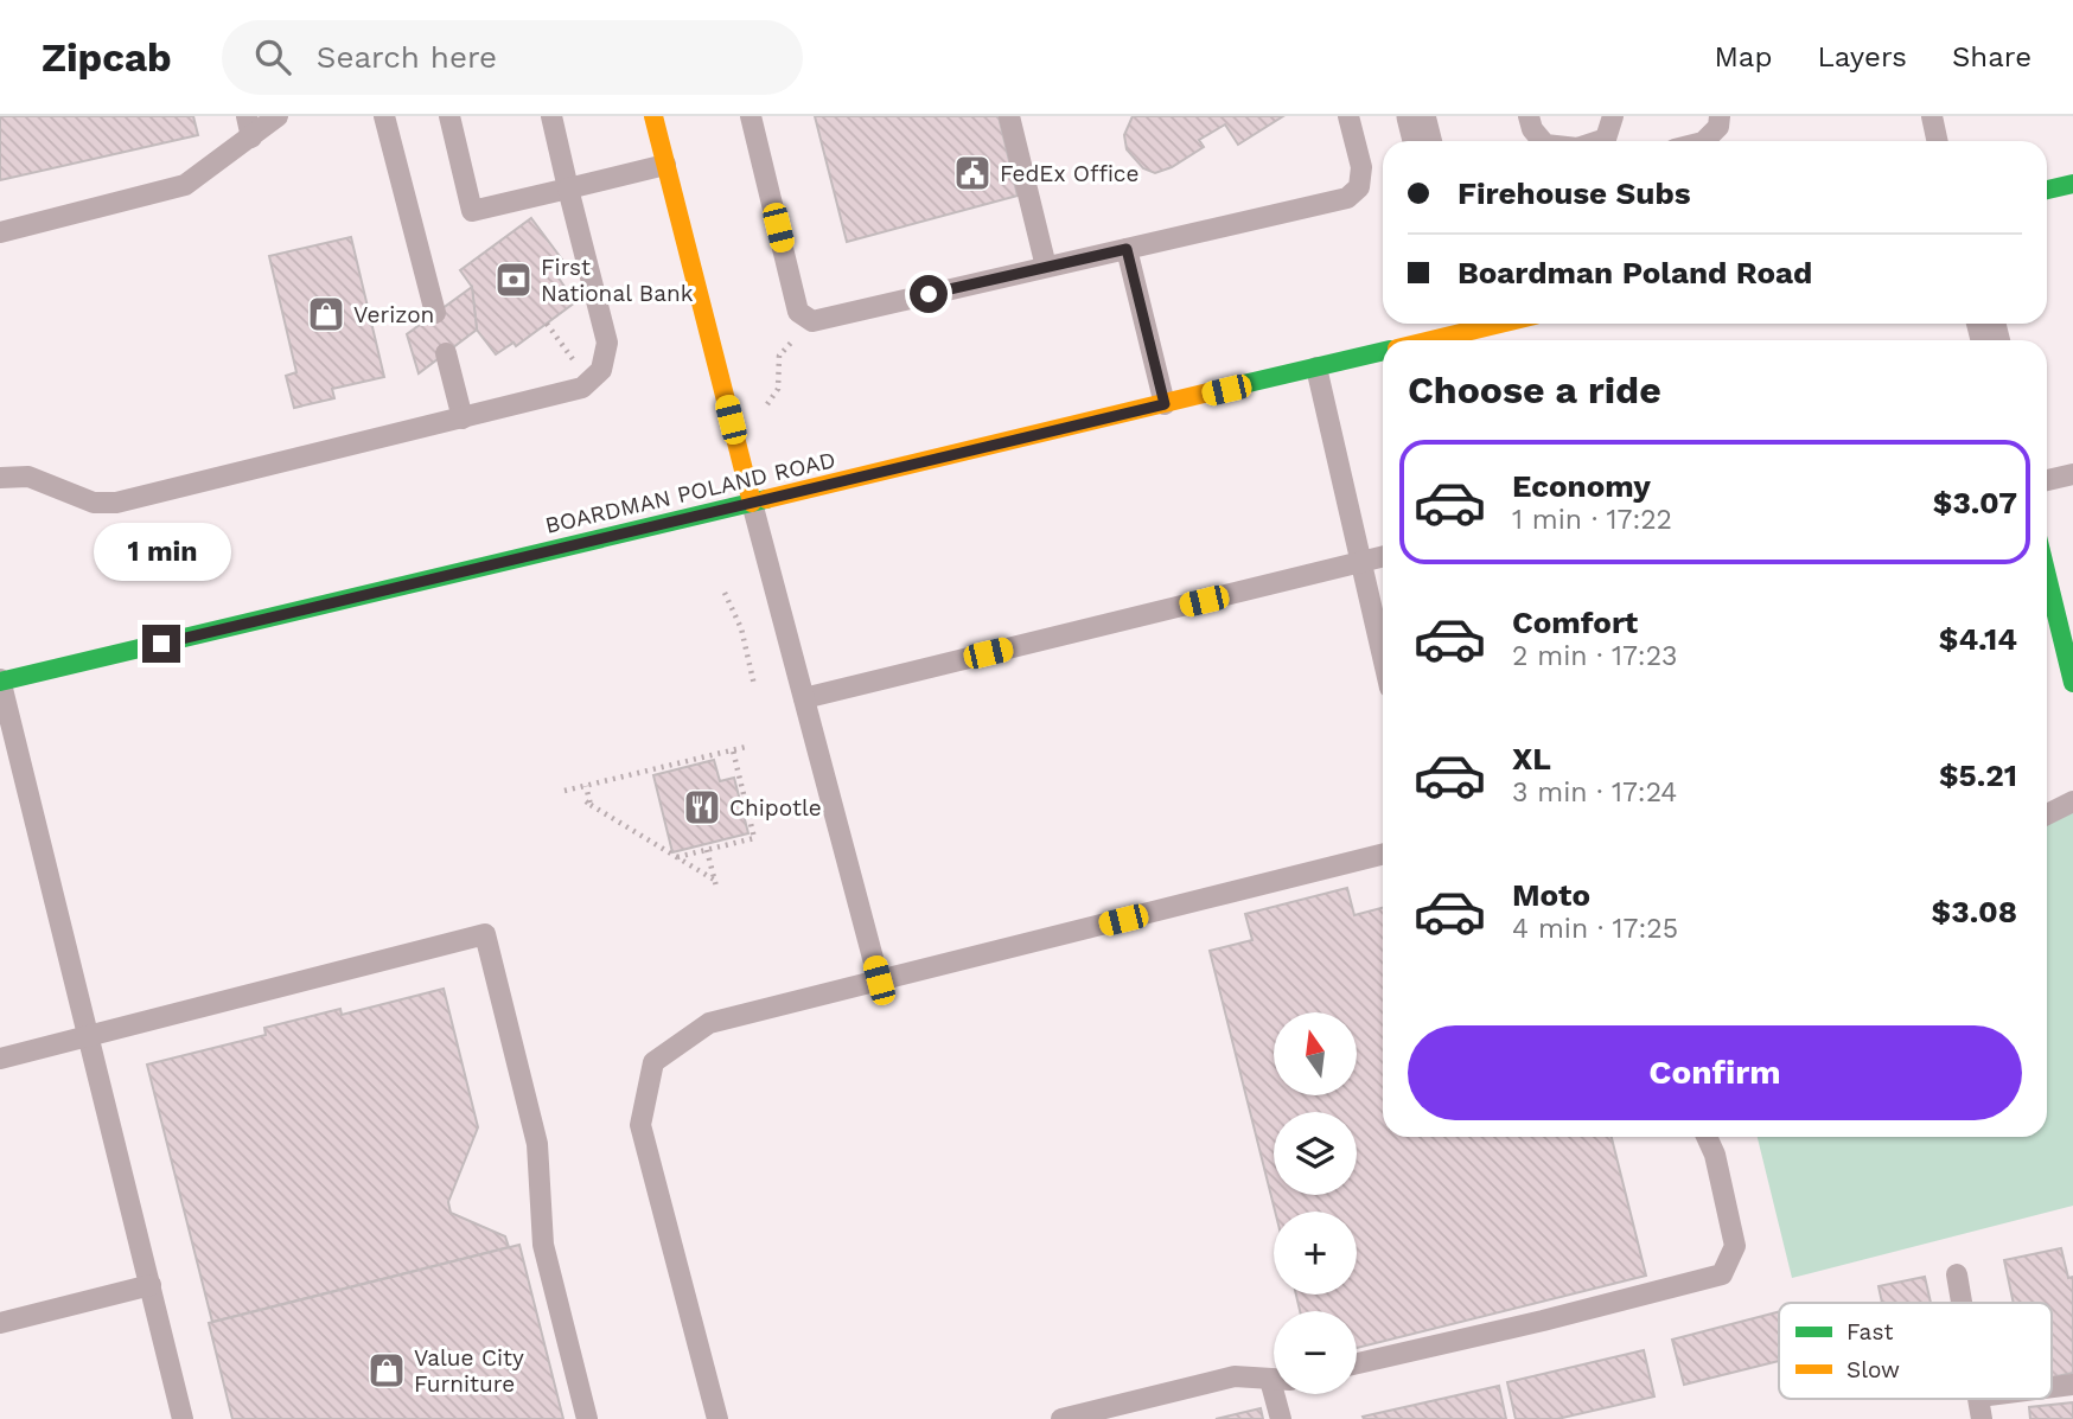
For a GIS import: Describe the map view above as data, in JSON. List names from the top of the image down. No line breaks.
{"streets":{"main road":["BOARDMAN POLAND ROAD"]},"places":{"public building":["FedEx Office"],"bank":["First National Bank"],"shop":["Verizon","Value City Furniture"],"restaurant":["Chipotle"]},"legend":["Fast","Slow"],"north":"top","page":{"header":"Zipcab","search":"Search here","nav":["Map","Layers","Share"],"banner":["Firehouse Subs","Boardman Poland Road"],"heading":"Choose a ride","list":[{"name":"Economy","note":"1 min · 17:22","value":"$3.07"},{"name":"Comfort","note":"2 min · 17:23","value":"$4.14"},{"name":"XL","note":"3 min · 17:24","value":"$5.21"},{"name":"Moto","note":"4 min · 17:25","value":"$3.08"}],"bubble":"1 min","buttons":"Confirm","map_buttons":["+","−"]}}
